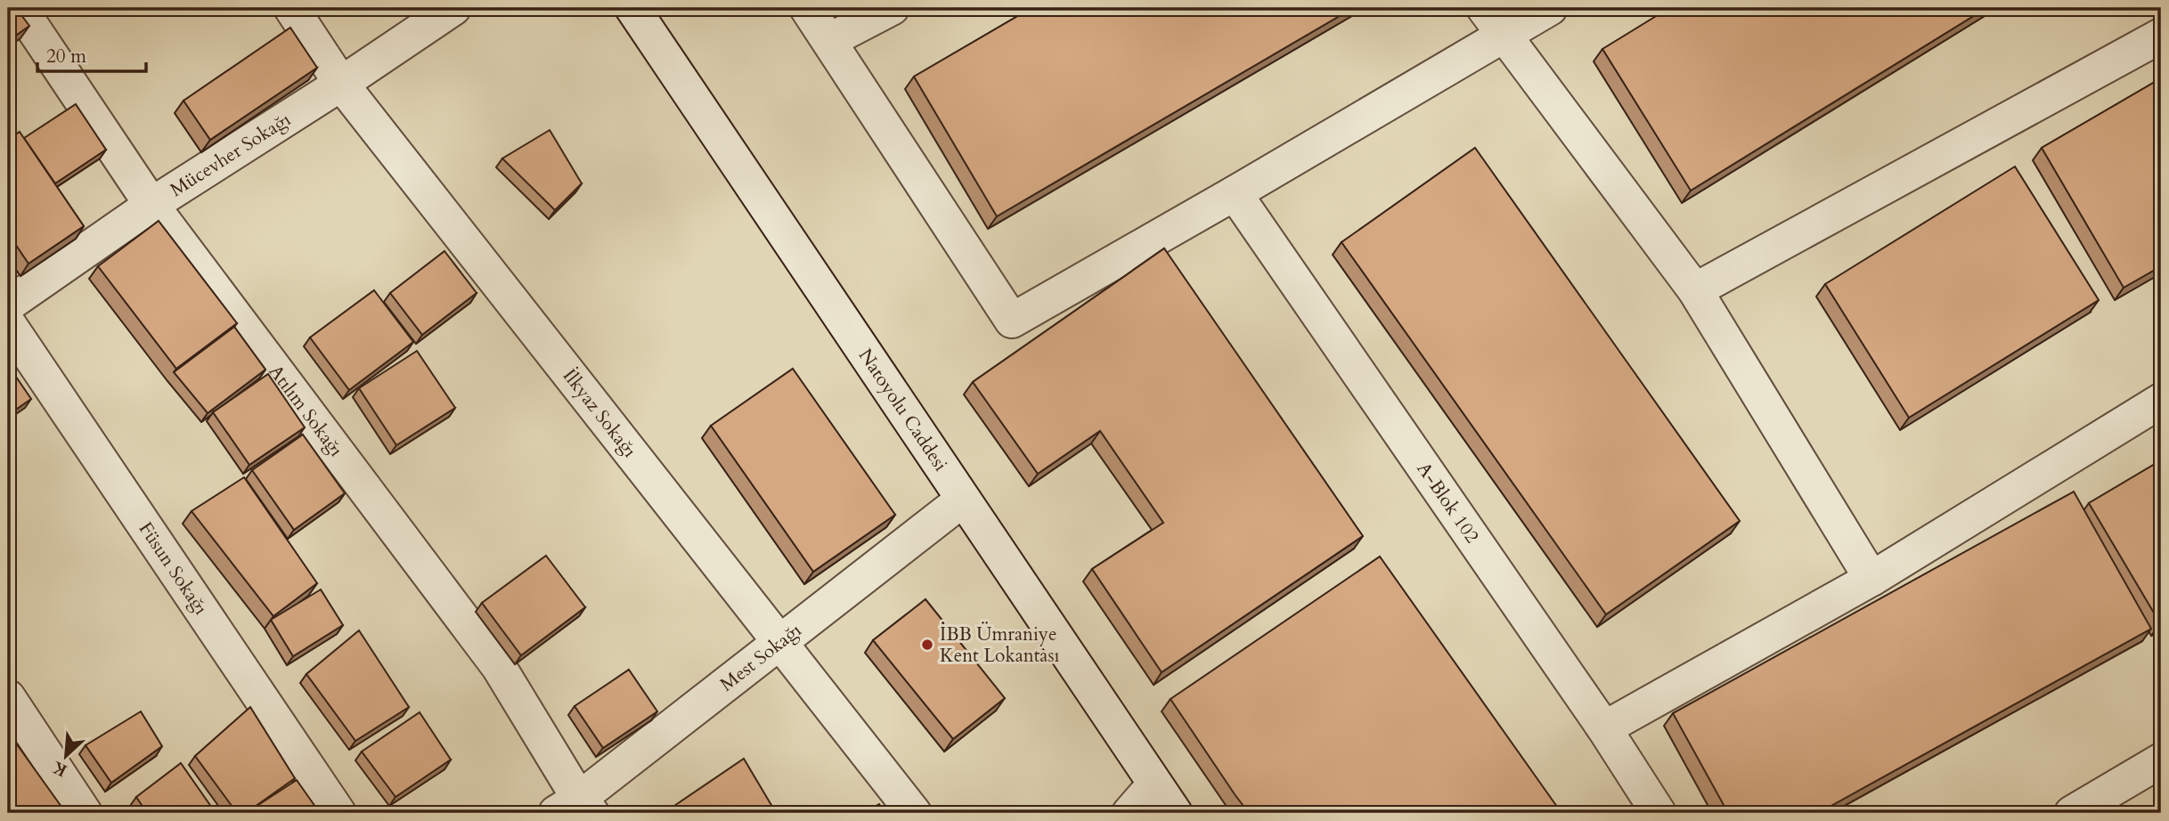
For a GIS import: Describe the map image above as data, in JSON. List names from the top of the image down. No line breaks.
{"streets":{"street":["Mücevher Sokağı","Atılım Sokağı","Natoyolu Caddesi","İlkyaz Sokağı","A-Blok 102","Füsun Sokağı","Mest Sokağı"]},"crossings":[["Mücevher Sokağı","Atılım Sokağı"],["Mücevher Sokağı","İlkyaz Sokağı"],["Atılım Sokağı","Mest Sokağı"],["Natoyolu Caddesi","Mest Sokağı"],["İlkyaz Sokağı","Mest Sokağı"]],"places":["İBB Ümraniye Kent Lokantası"],"scale_bar":"20 m","north":"bottom left"}
